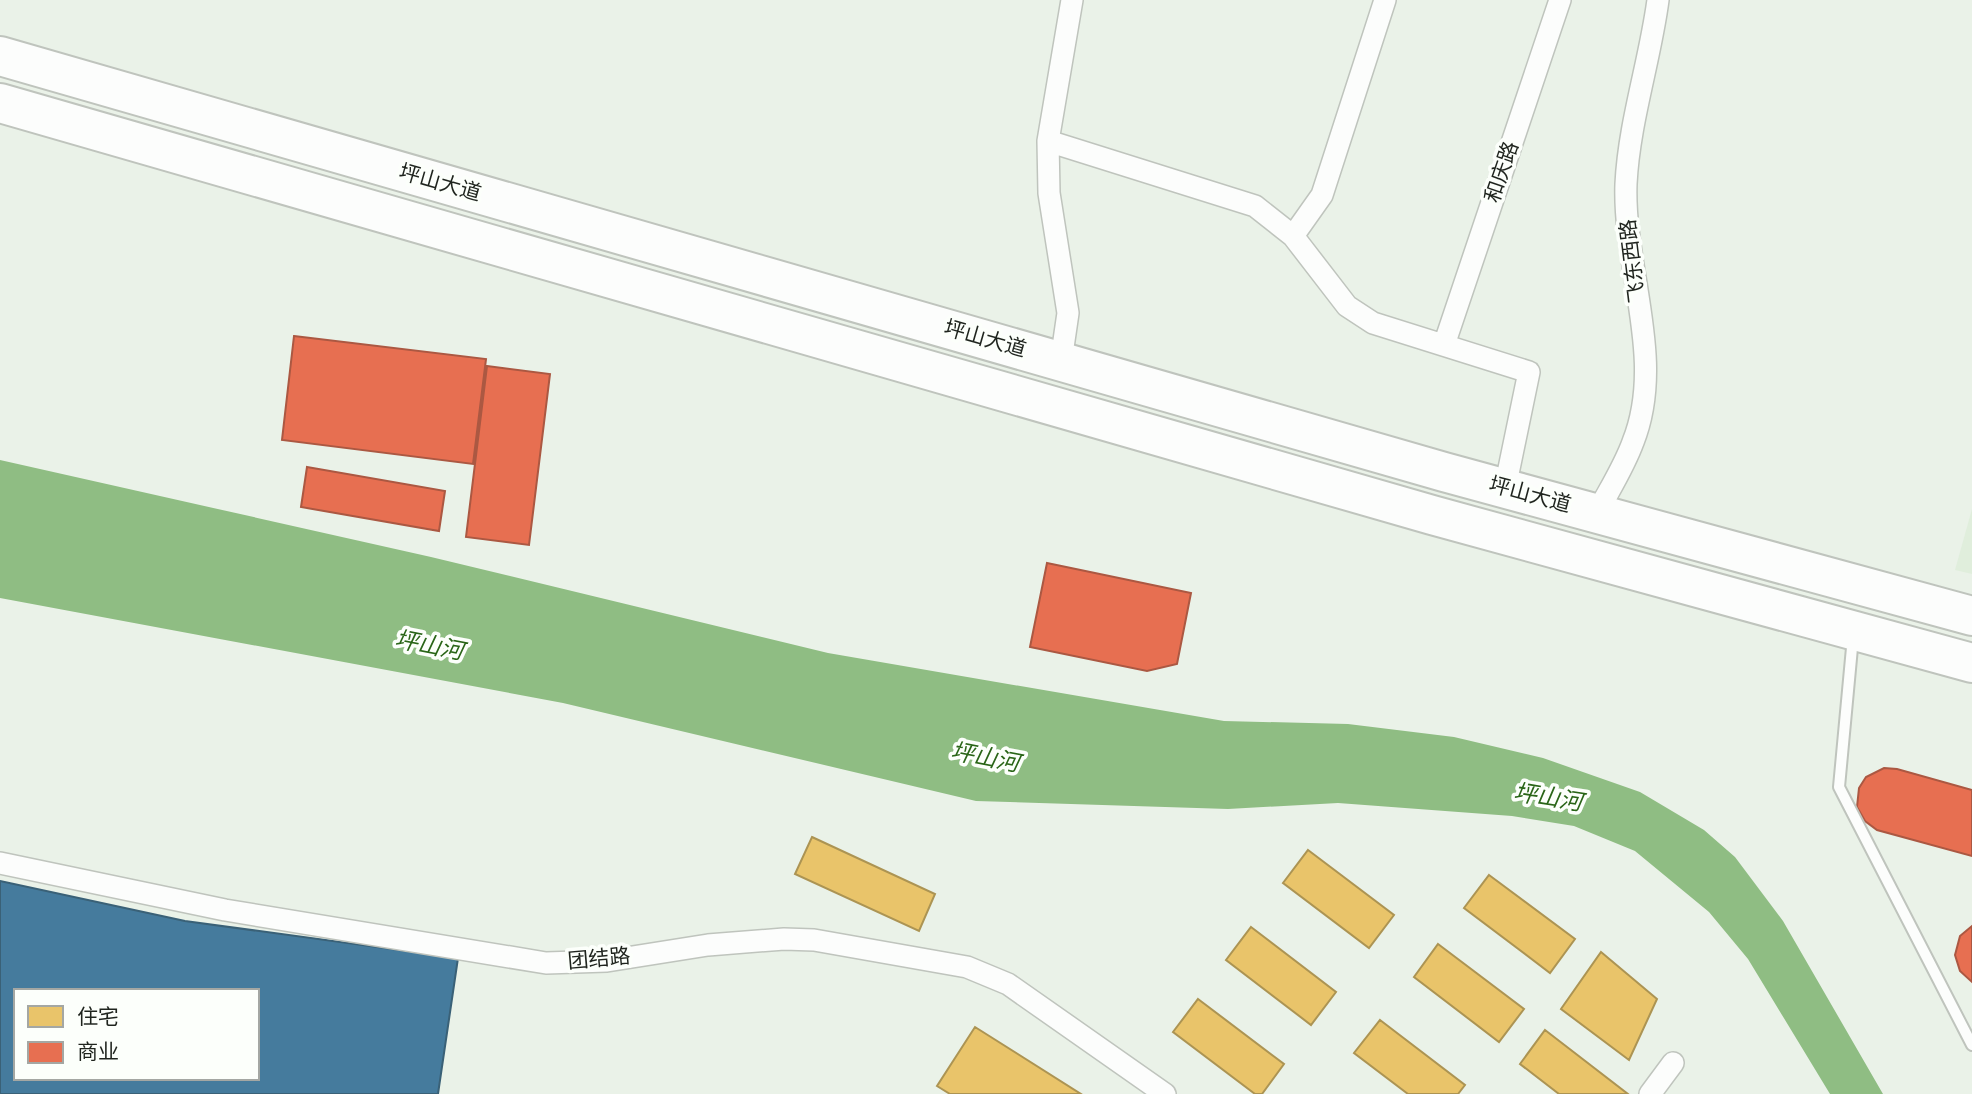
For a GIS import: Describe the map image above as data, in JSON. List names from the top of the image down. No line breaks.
{"streets":{"highway":["坪山大道"],"street":["和庆路","飞东西路","团结路"]},"crossings":[["坪山大道","飞东西路"]],"water":["坪山河"],"legend":["住宅","商业"]}
